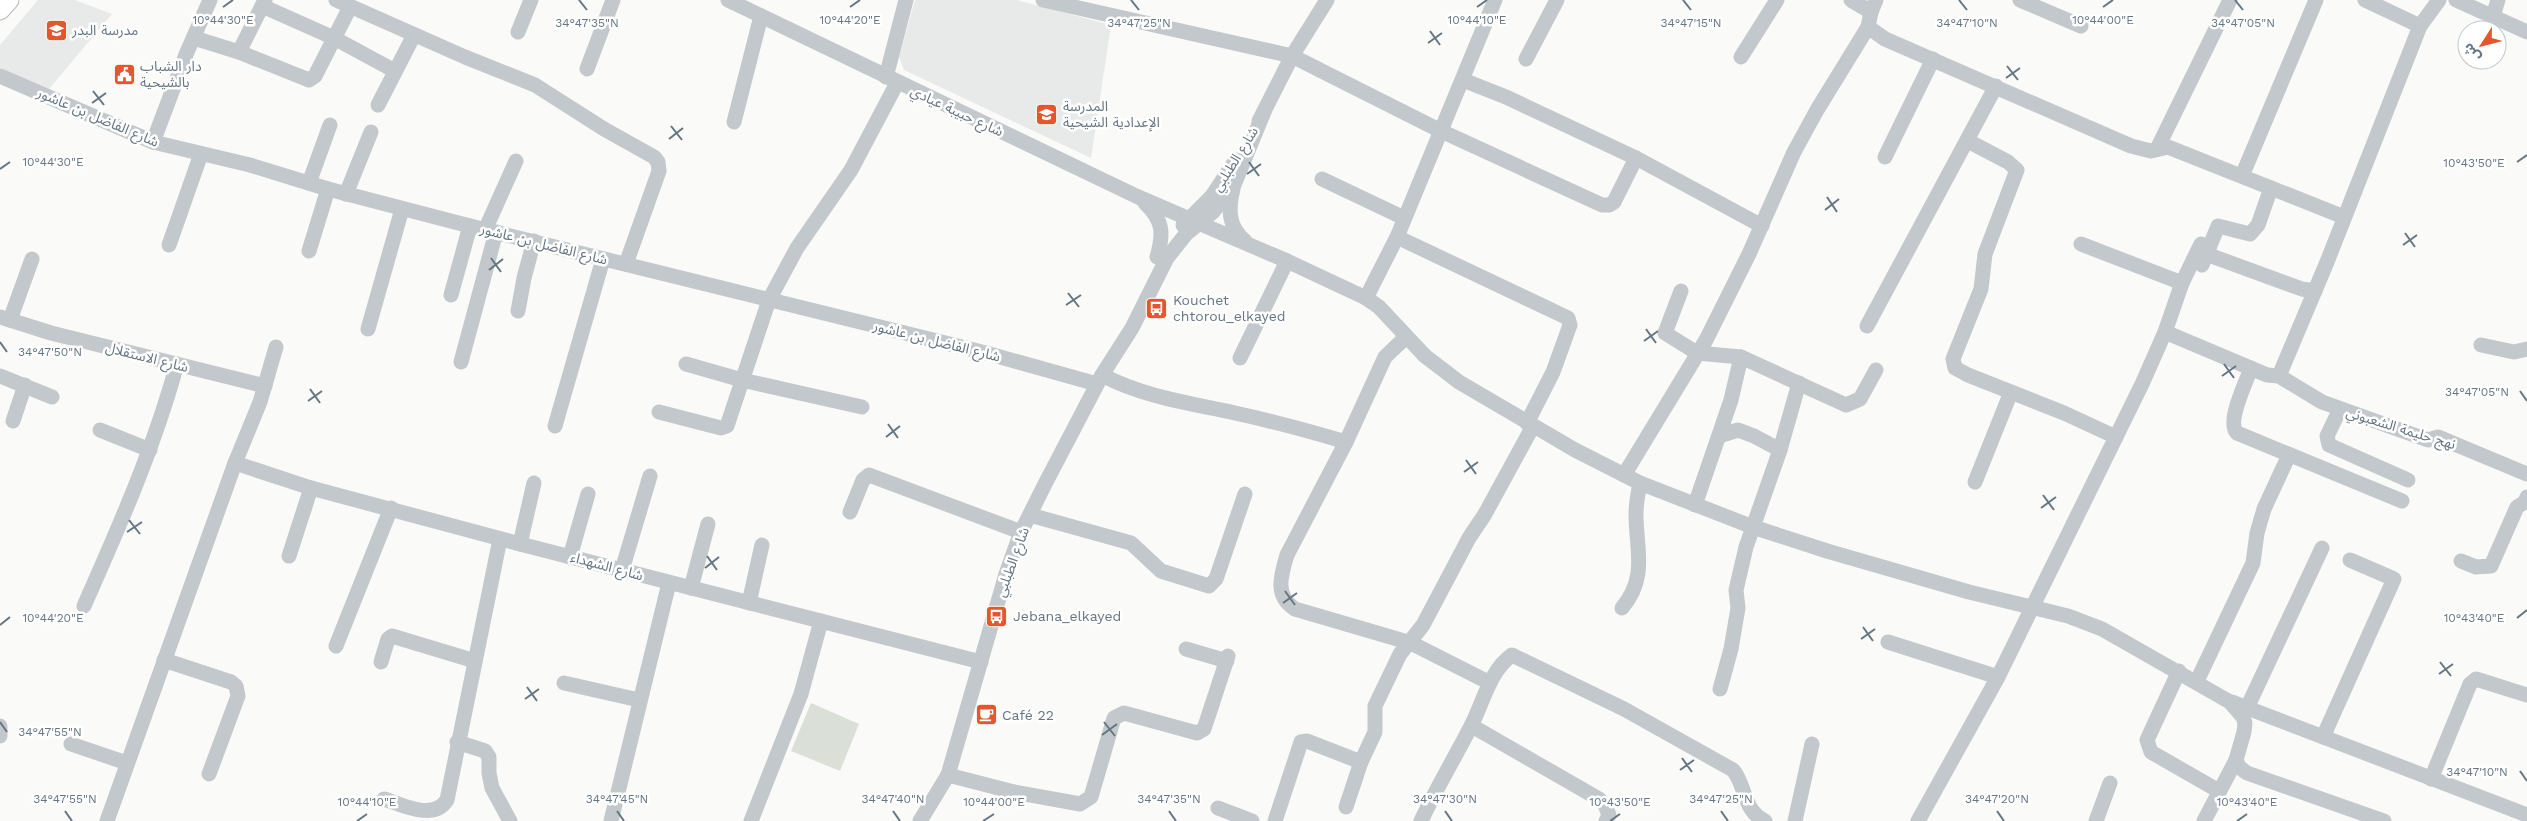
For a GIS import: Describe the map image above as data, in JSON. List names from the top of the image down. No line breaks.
{"streets":{"street":["شارع حبيبة عيادي","شارع الفاضل بن عاشور","شارع الطبلبي","شارع الاستقلال","نهج حليمة الشعبوني","شارع الشهداء"]},"crossings":[["شارع حبيبة عيادي","شارع الطبلبي"],["شارع الفاضل بن عاشور","شارع الطبلبي"],["شارع الطبلبي","شارع الشهداء"]],"places":{"school or university":["مدرسة البدر","المدرسة الإعدادية الشيحية"],"public building":["دار الشباب بالشيحية"],"bus stop":["Kouchet chtorou_elkayed","Jebana_elkayed"],"cafe":["Café 22"]},"north":"bottom left","coordinates":["10°44'30\"E","10°44'20\"E","10°44'10\"E","10°44'00\"E","34°47'35\"N","34°47'25\"N","34°47'15\"N","34°47'10\"N","34°47'05\"N","10°43'50\"E","34°47'50\"N","10°43'40\"E","34°47'55\"N","34°47'45\"N","34°47'40\"N","34°47'30\"N","34°47'20\"N"]}
